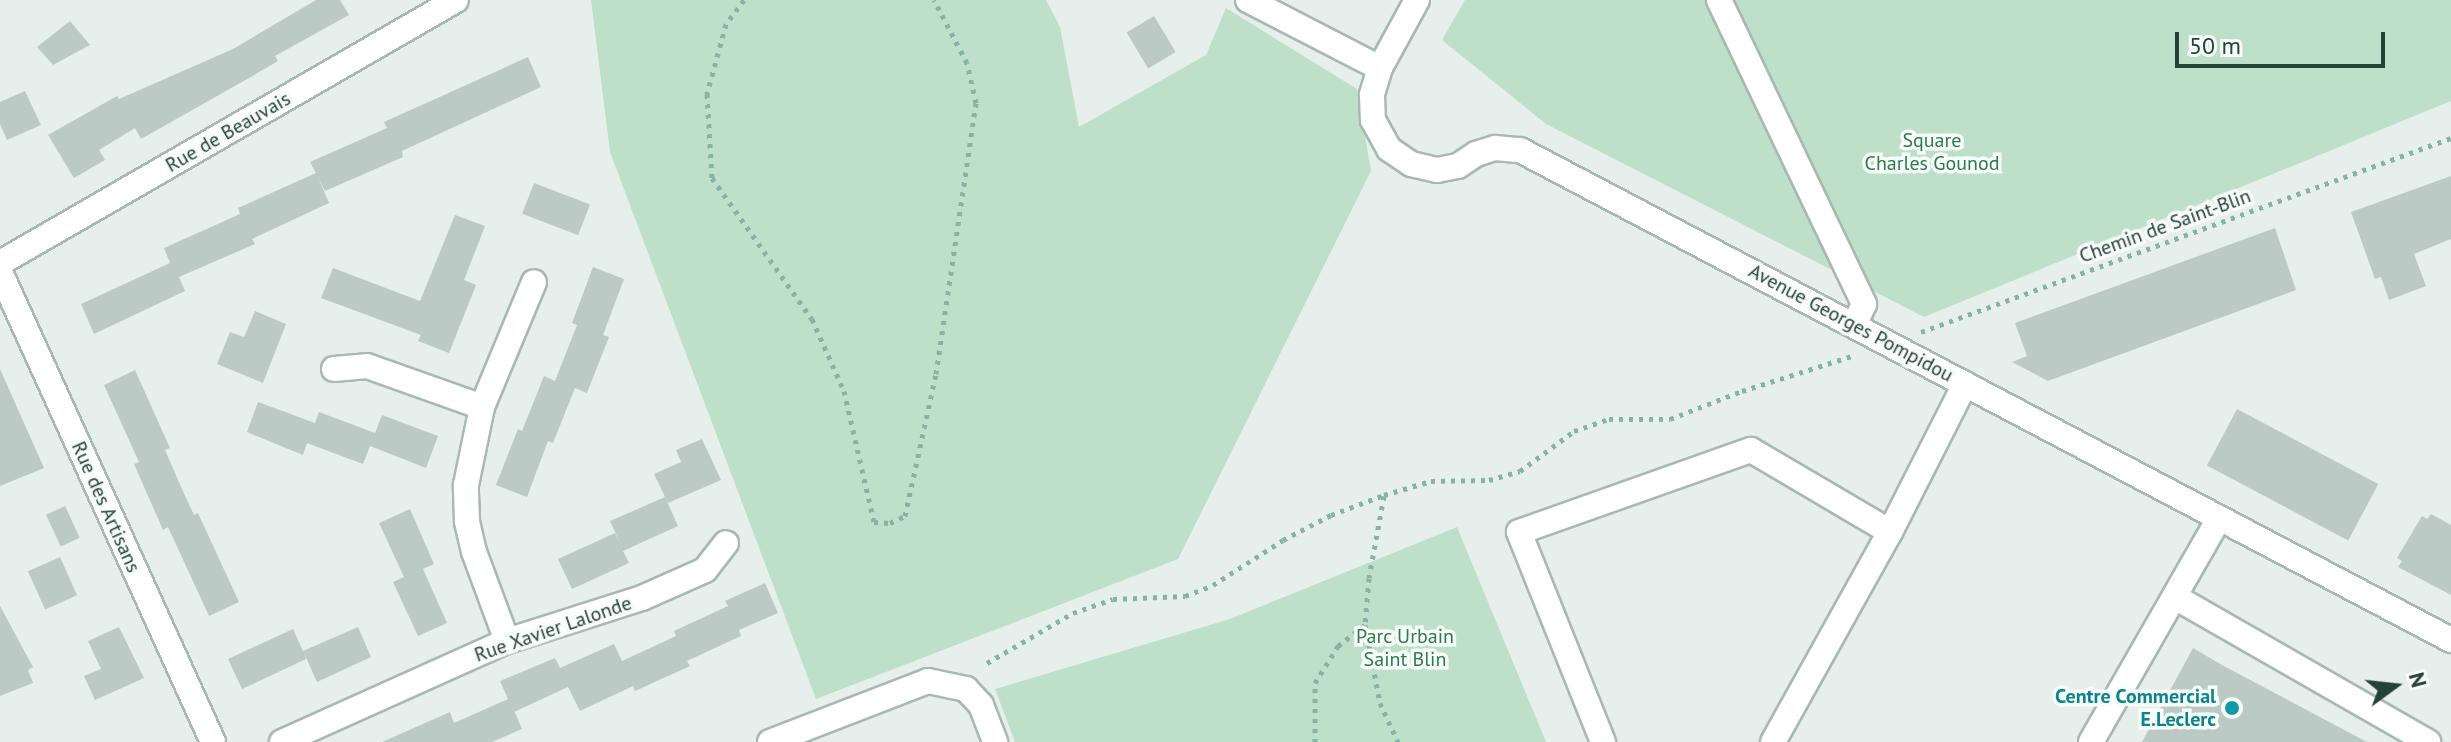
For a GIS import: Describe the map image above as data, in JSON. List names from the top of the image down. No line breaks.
{"streets":{"street":["Rue de Beauvais","Avenue Georges Pompidou","Rue des Artisans","Rue Xavier Lalonde"],"path":["Chemin de Saint-Blin"]},"crossings":[["Chemin de Saint-Blin","Avenue Georges Pompidou"]],"parks":["Square Charles Gounod","Parc Urbain Saint Blin"],"places":["Centre Commercial E.Leclerc"],"scale_bar":"50 m","north":"right"}
